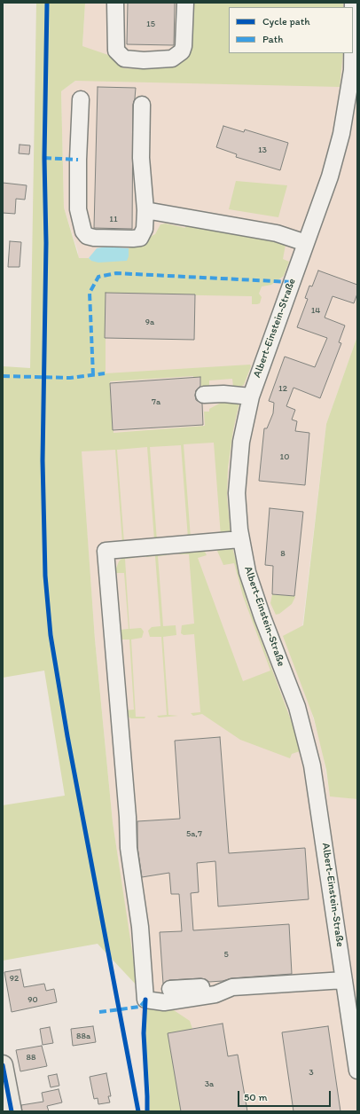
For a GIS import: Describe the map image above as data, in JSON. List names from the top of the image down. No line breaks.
{"streets":{"street":["Albert-Einstein-Straße"]},"house_numbers":["15","13","11","14","9a","12","7a","10","8","5a,7","5","92","90","88a","88","3","3a"],"legend":["Cycle path","Path"],"scale_bar":"50 m"}
